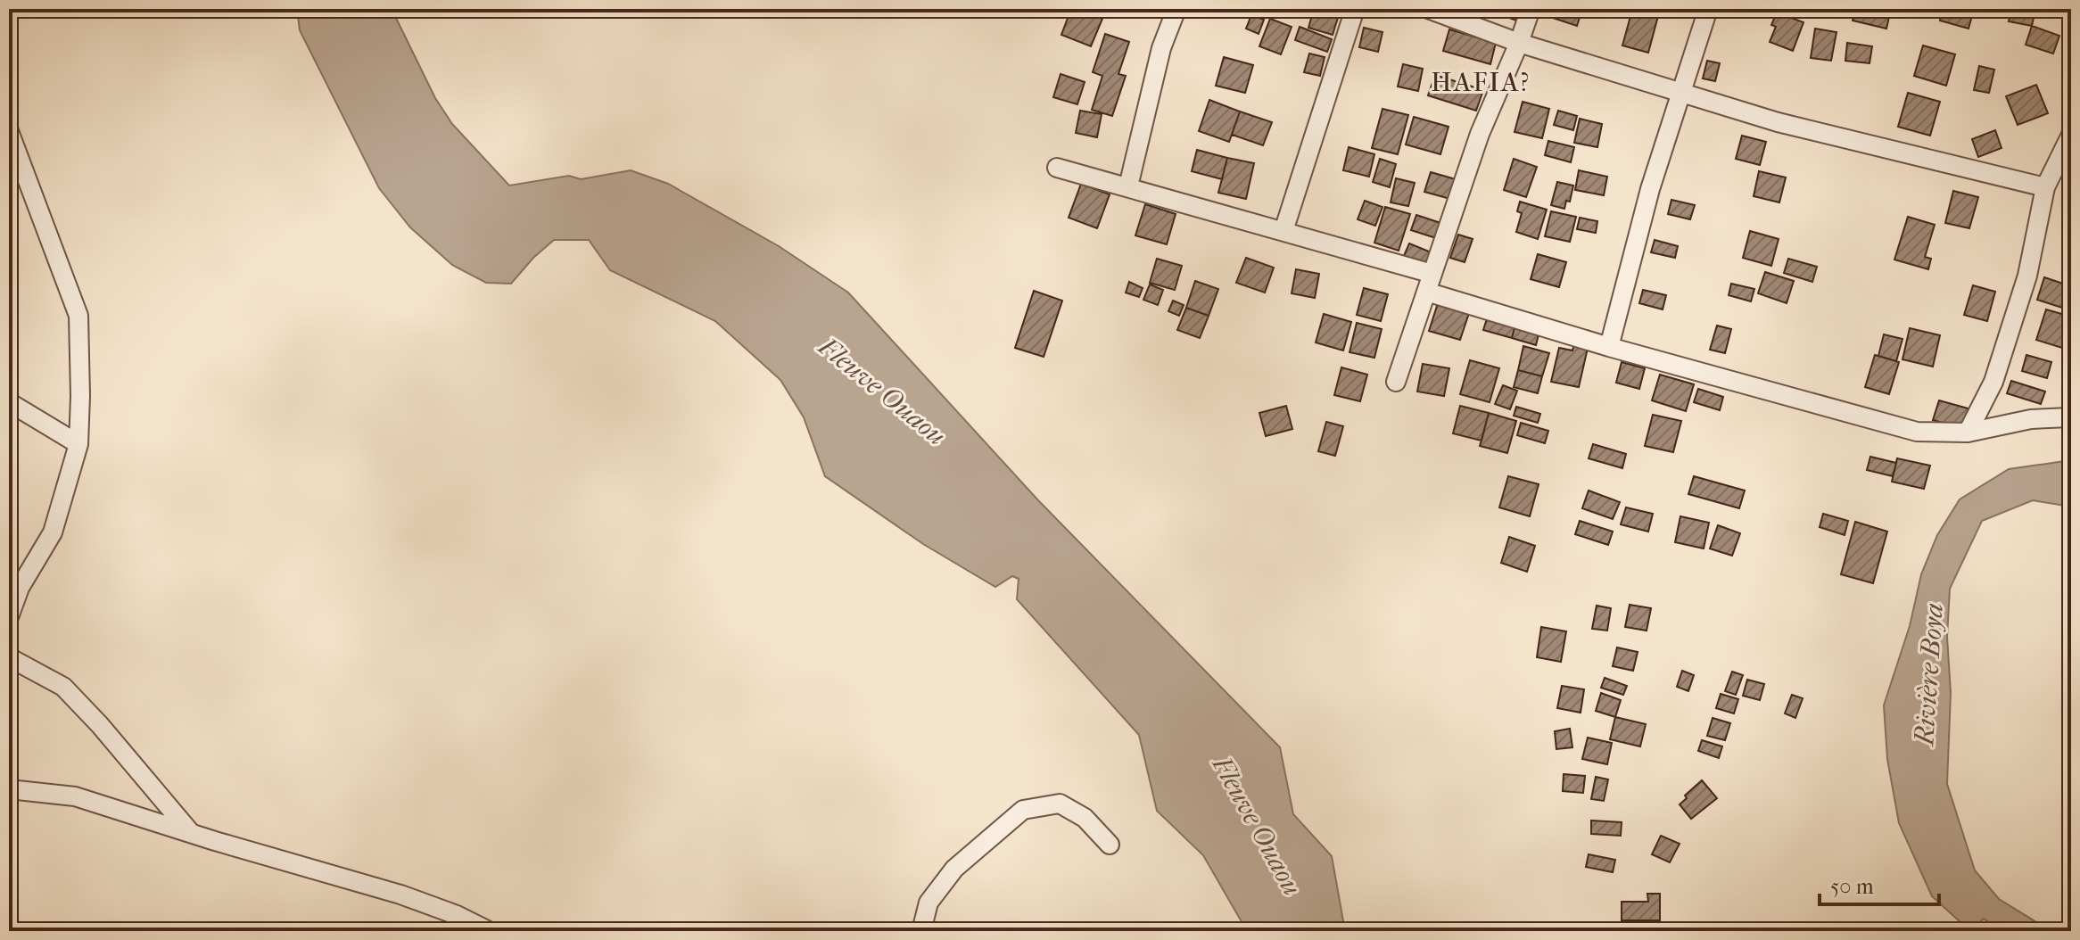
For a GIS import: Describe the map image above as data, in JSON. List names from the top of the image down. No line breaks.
{"districts":["HAFIA?"],"water":["Fleuve Ouaou","Rivière Boya"],"scale_bar":"50 m"}
